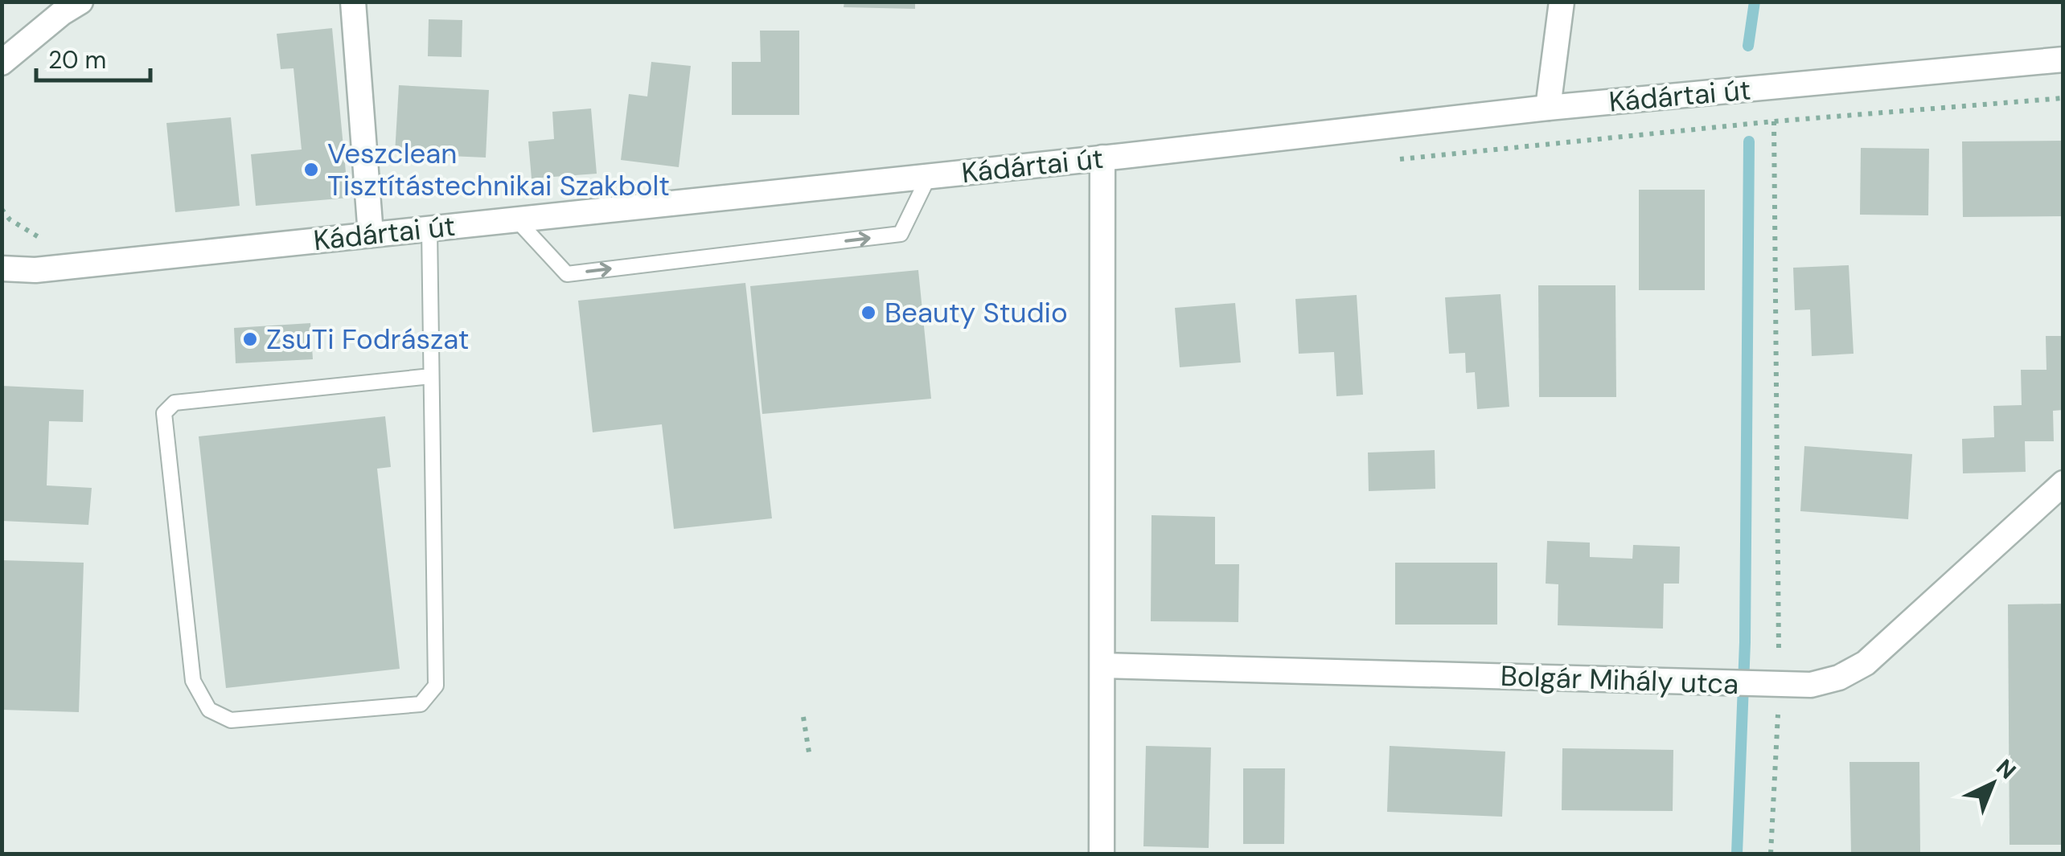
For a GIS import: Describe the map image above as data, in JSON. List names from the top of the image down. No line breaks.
{"streets":{"street":["Kádártai út","Bolgár Mihály utca"]},"places":["Veszclean Tisztítástechnikai Szakbolt","Beauty Studio","ZsuTi Fodrászat"],"scale_bar":"20 m","north":"top right"}
